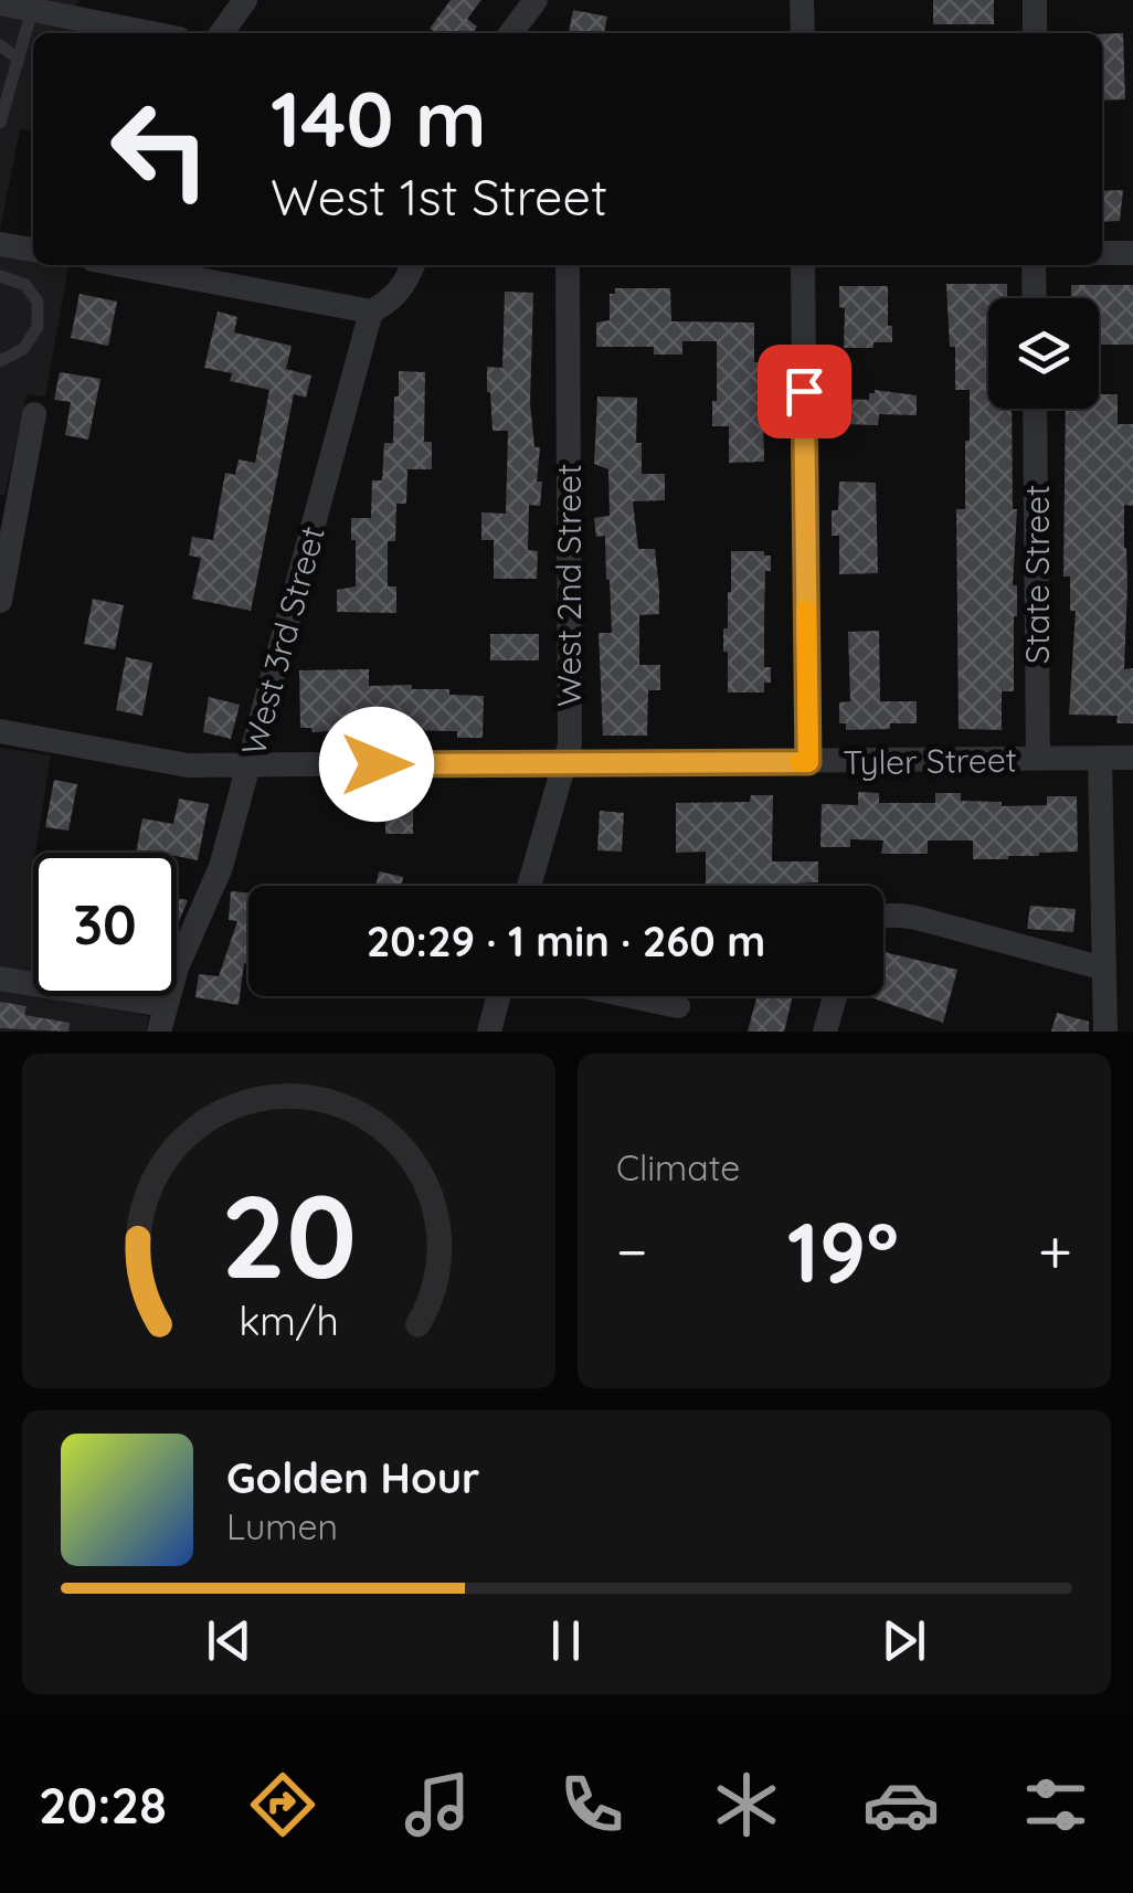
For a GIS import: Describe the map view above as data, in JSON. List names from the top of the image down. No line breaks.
{"streets":{"street":["State Street","West 2nd Street","West 3rd Street","Tyler Street"]},"crossings":[["State Street","Tyler Street"],["West 2nd Street","Tyler Street"],["West 3rd Street","Tyler Street"]],"page":{"turn":["140 m","West 1st Street"],"limit":"30","trip":"20:29 · 1 min · 260 m","tile":"Climate","heat":["−","19°","+"],"song":["Golden Hour","Lumen"],"tabs":"20:28","gauge":["20","km/h"]}}
